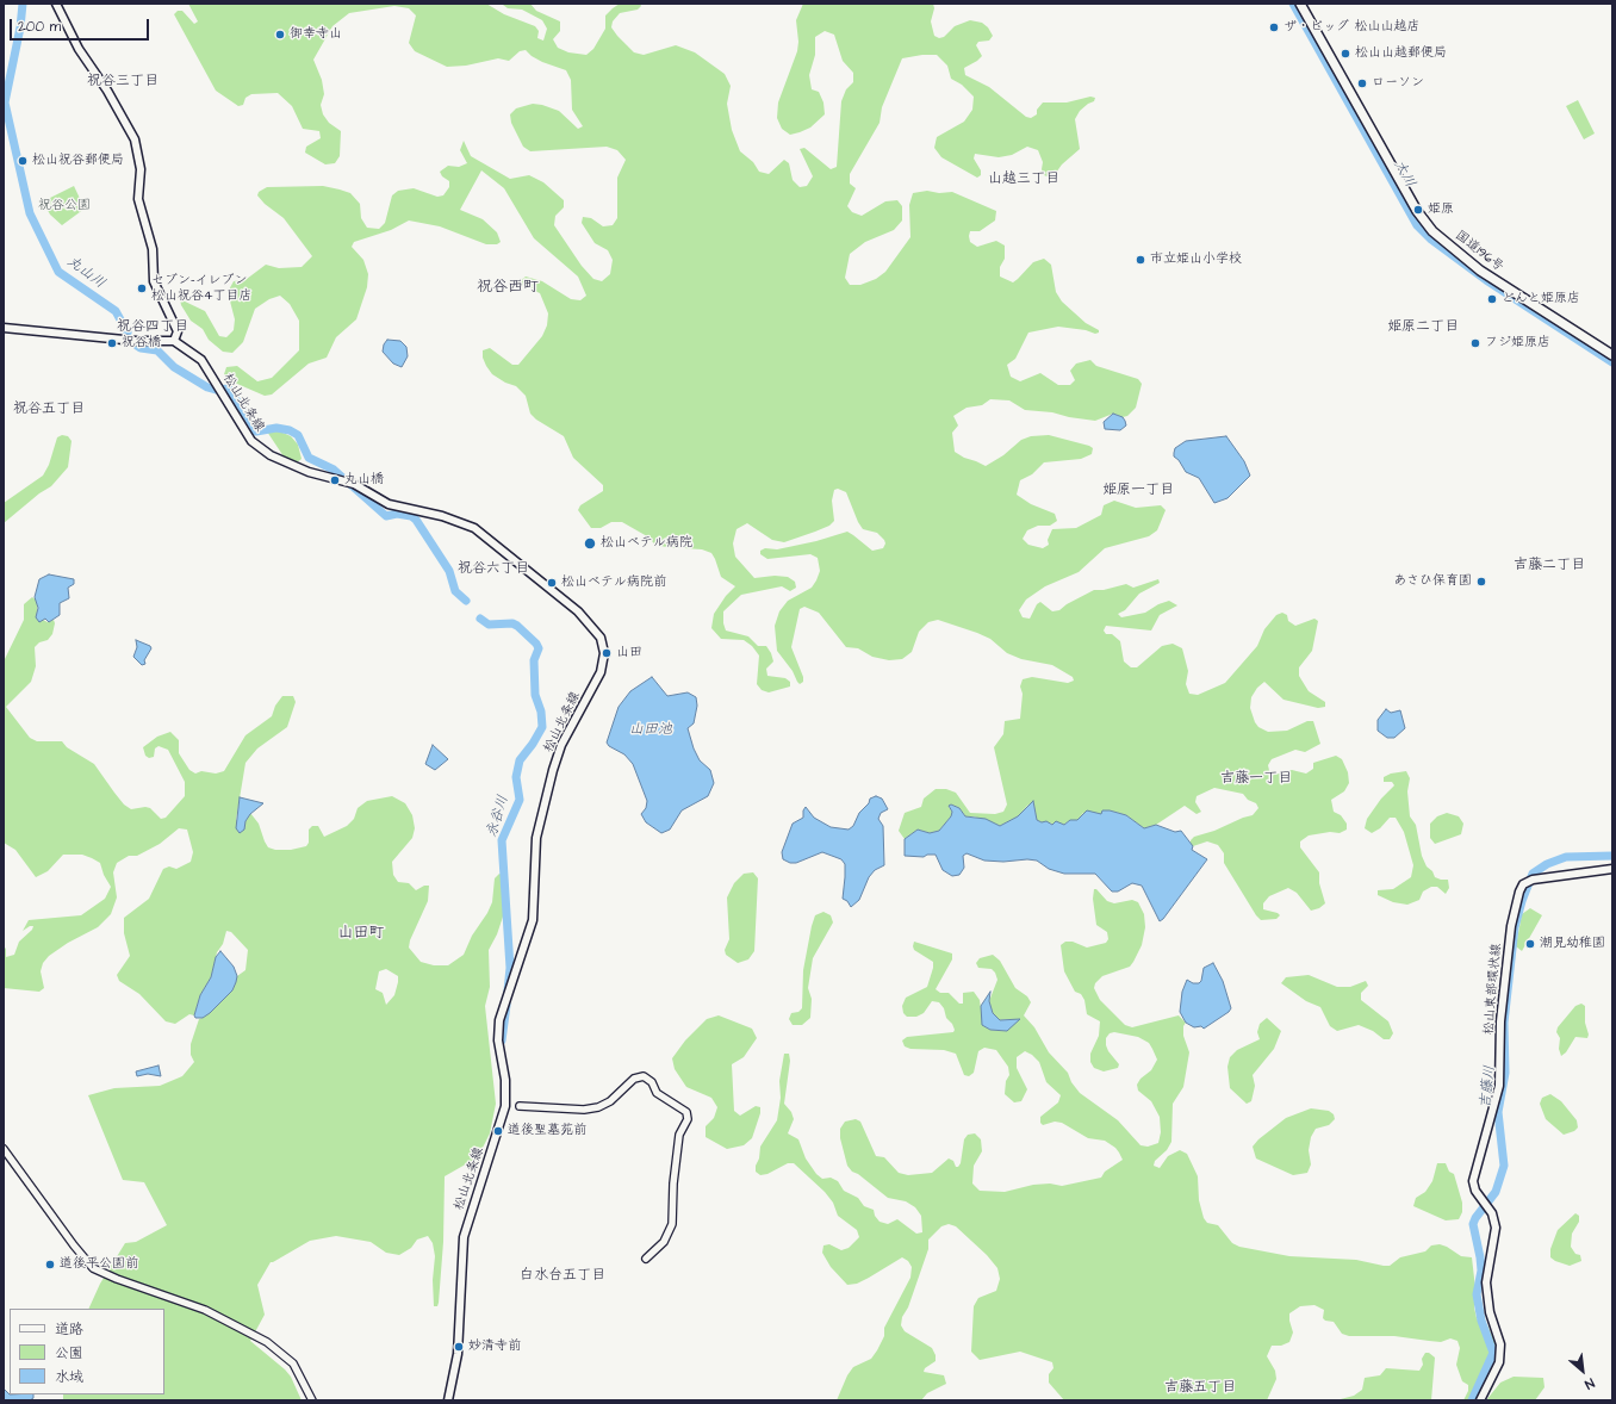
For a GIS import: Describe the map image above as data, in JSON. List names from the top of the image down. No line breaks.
{"streets":{"highway":["国道196号"],"main road":["松山北条線","松山東部環状線"]},"districts":["祝谷三丁目","山越三丁目","祝谷西町","祝谷四丁目","姫原二丁目","祝谷五丁目","姫原一丁目","吉藤二丁目","祝谷六丁目","吉藤一丁目","山田町","白水台五丁目","吉藤五丁目"],"water":["大川","丸山川","山田池","永谷川","吉藤川"],"parks":["祝谷公園"],"places":["ザ・ビッグ 松山山越店","御幸寺山","松山山越郵便局","ローソン","松山祝谷郵便局","姫原","市立姫山小学校","セブン-イレブン 松山祝谷4丁目店","どんと姫原店","祝谷橋","フジ姫原店","丸山橋","松山ベテル病院","あさひ保育園","松山ベテル病院前","山田","潮見幼稚園","道後聖墓苑前","道後平公園前","妙清寺前"],"legend":["道路","公園","水域"],"scale_bar":"200 m","north":"bottom right"}
